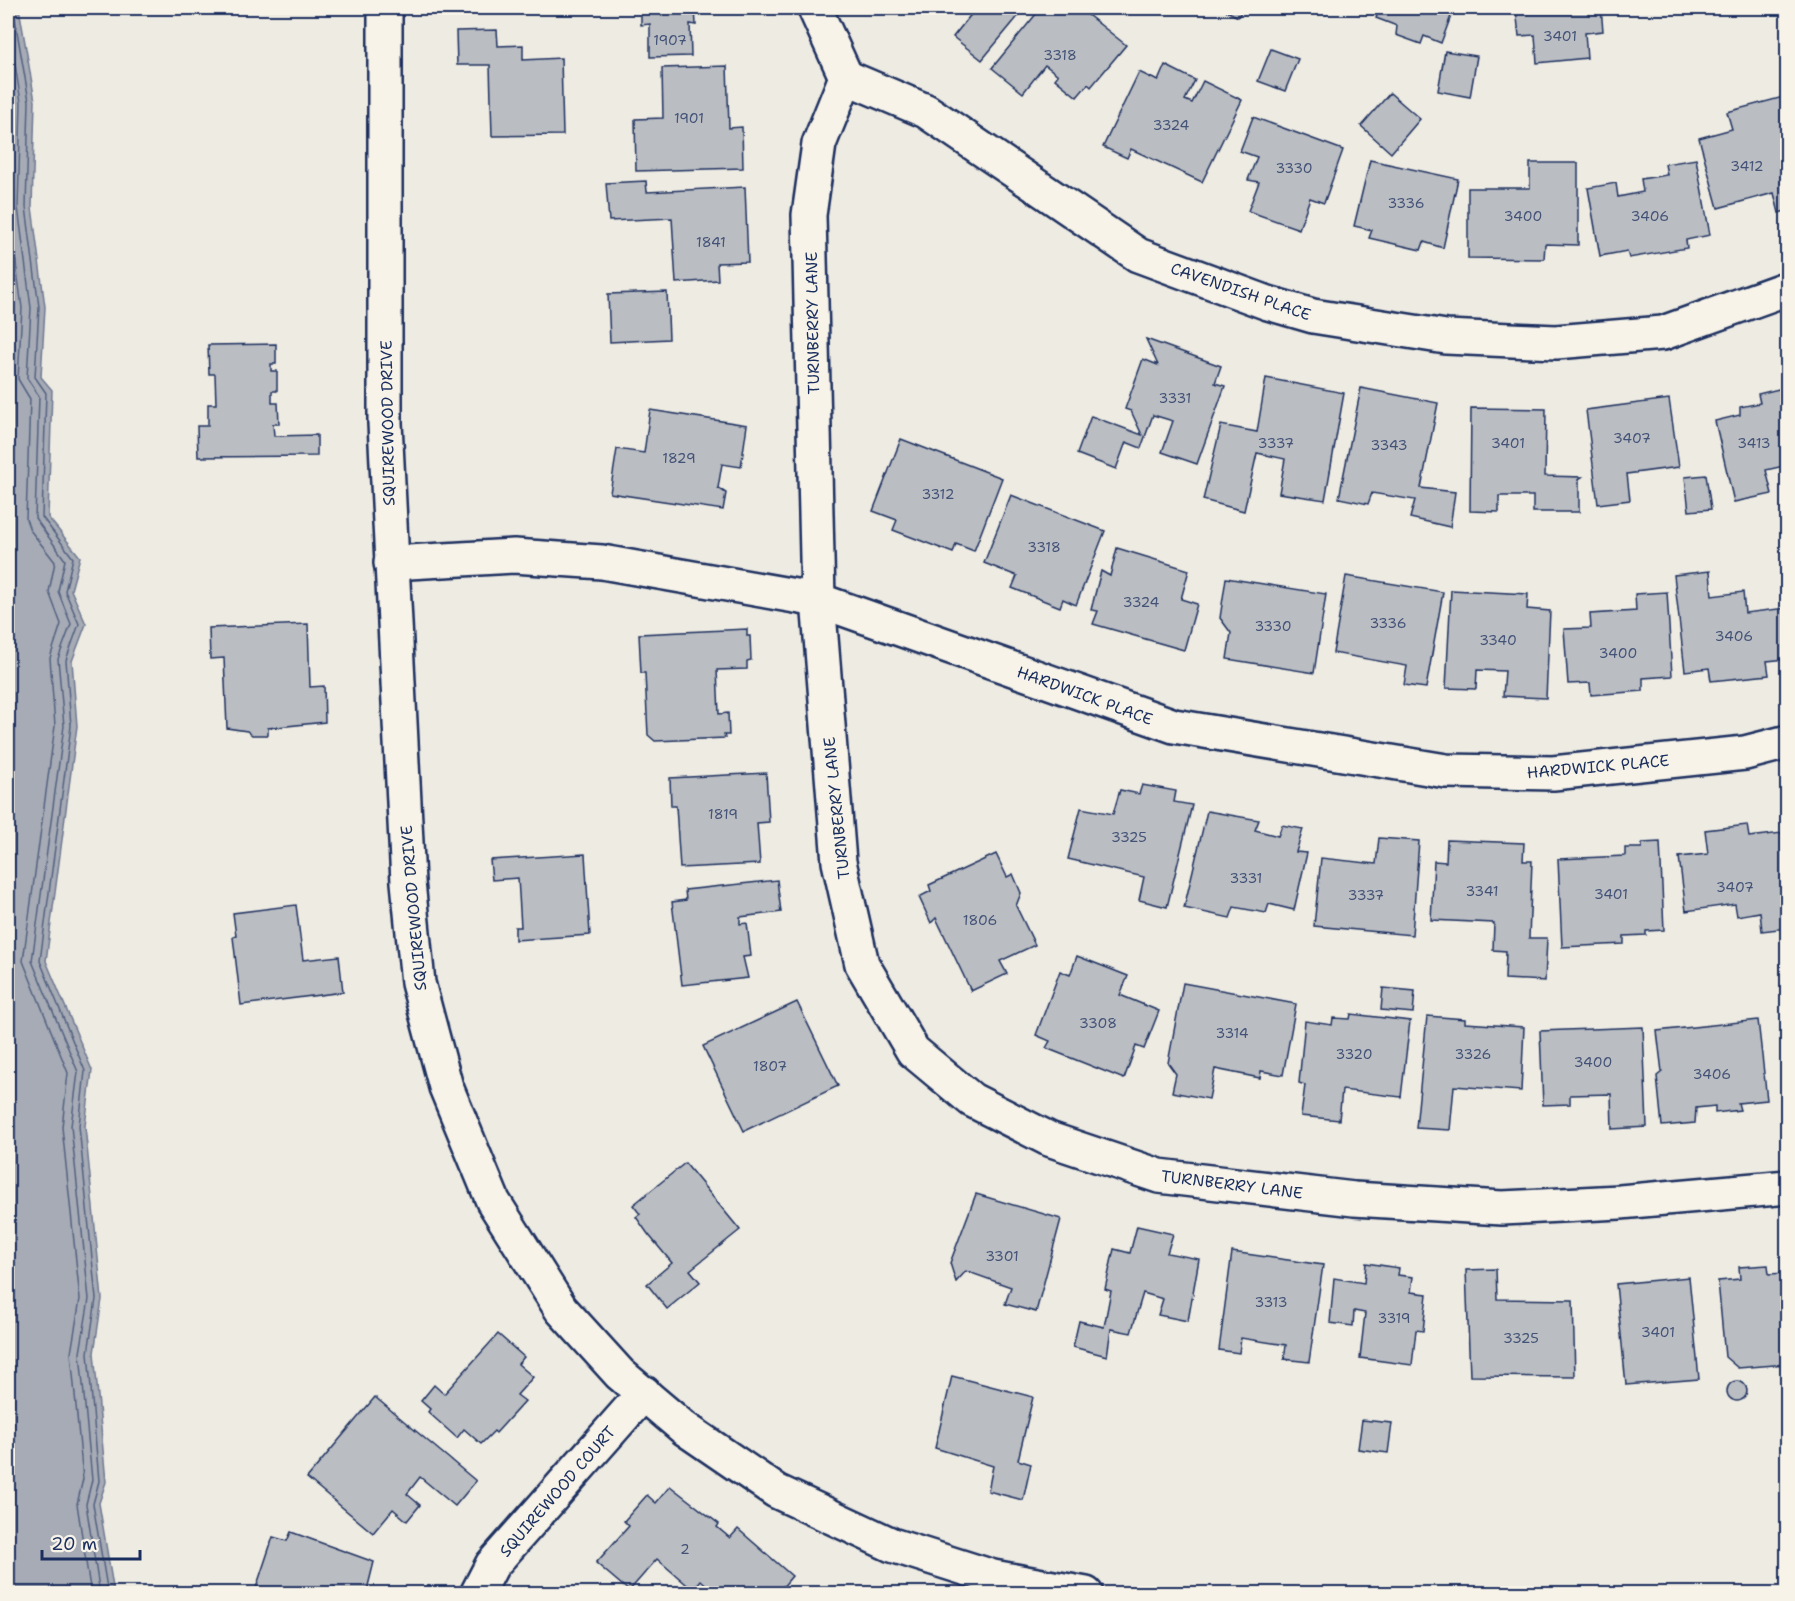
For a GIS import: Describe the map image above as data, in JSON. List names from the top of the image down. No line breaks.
{"streets":{"street":["CAVENDISH PLACE","TURNBERRY LANE","SQUIREWOOD DRIVE","HARDWICK PLACE","SQUIREWOOD COURT"]},"crossings":[["CAVENDISH PLACE","TURNBERRY LANE"],["TURNBERRY LANE","HARDWICK PLACE"],["SQUIREWOOD DRIVE","HARDWICK PLACE"],["SQUIREWOOD DRIVE","SQUIREWOOD COURT"]],"house_numbers":["3401","1907","3318","1901","3324","3412","3330","3336","3400","3406","1841","3331","3407","3337","3401","3413","3343","1829","3312","3318","3324","3336","3330","3406","3340","3400","1819","3325","3331","3407","3341","3401","3337","1806","3308","3314","3320","3326","3400","1807","3406","3301","3313","3319","3401","3325","2"],"scale_bar":"20 m"}
